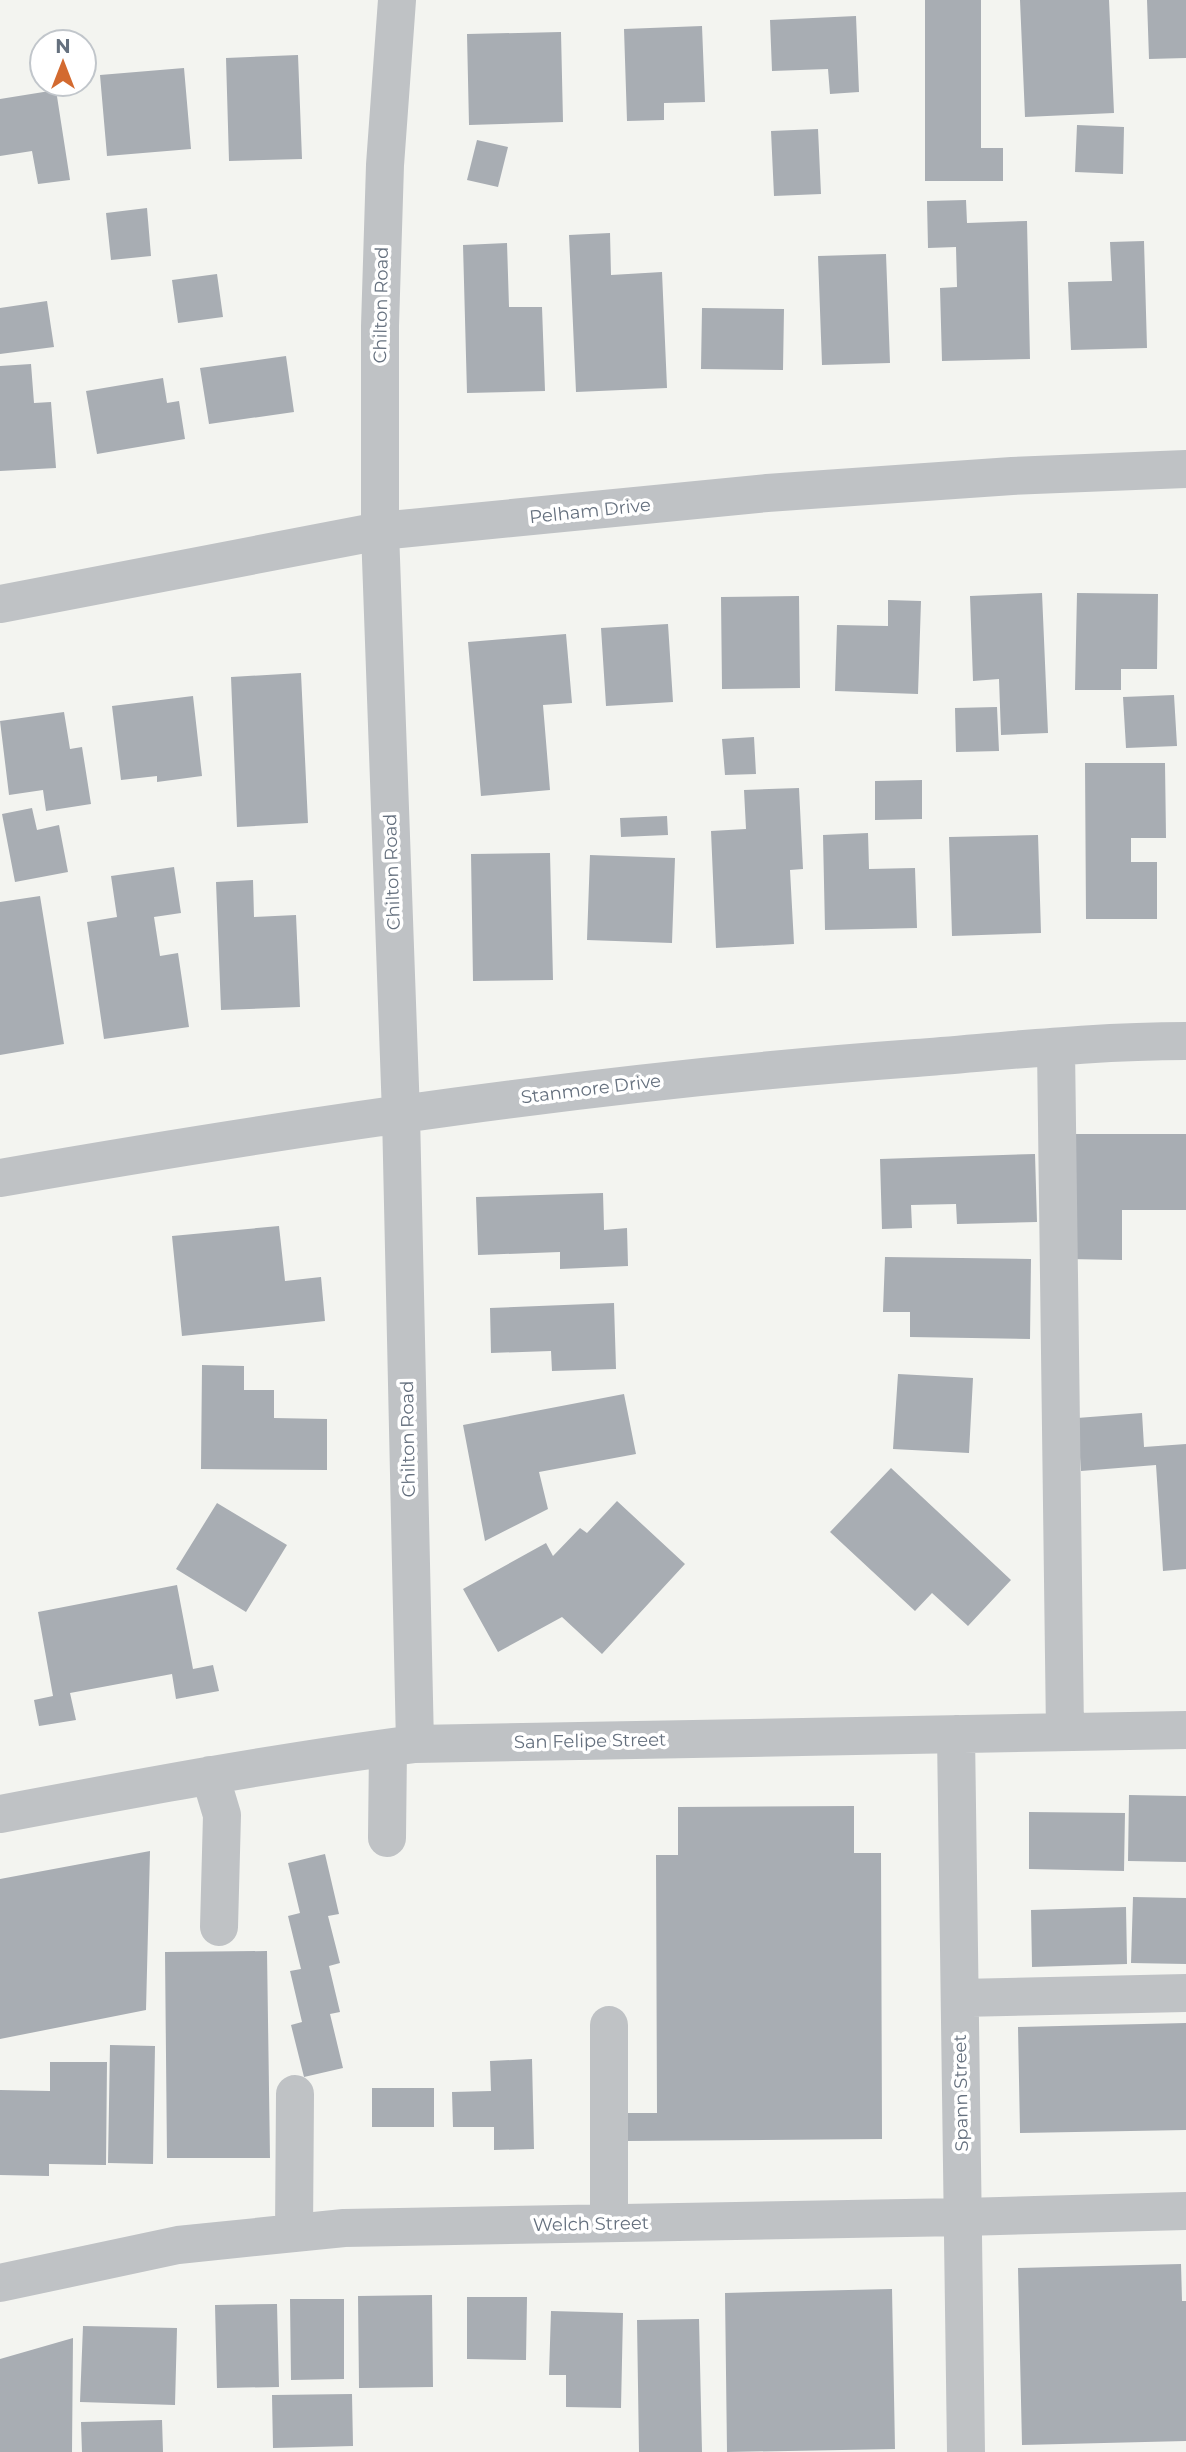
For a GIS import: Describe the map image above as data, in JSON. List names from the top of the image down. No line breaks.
{"streets":{"street":["Chilton Road","Pelham Drive","Stanmore Drive","San Felipe Street","Spann Street","Welch Street"]},"crossings":[["Chilton Road","Pelham Drive"],["Chilton Road","Stanmore Drive"],["Chilton Road","San Felipe Street"],["San Felipe Street","Spann Street"],["Spann Street","Welch Street"]],"north":"top"}
